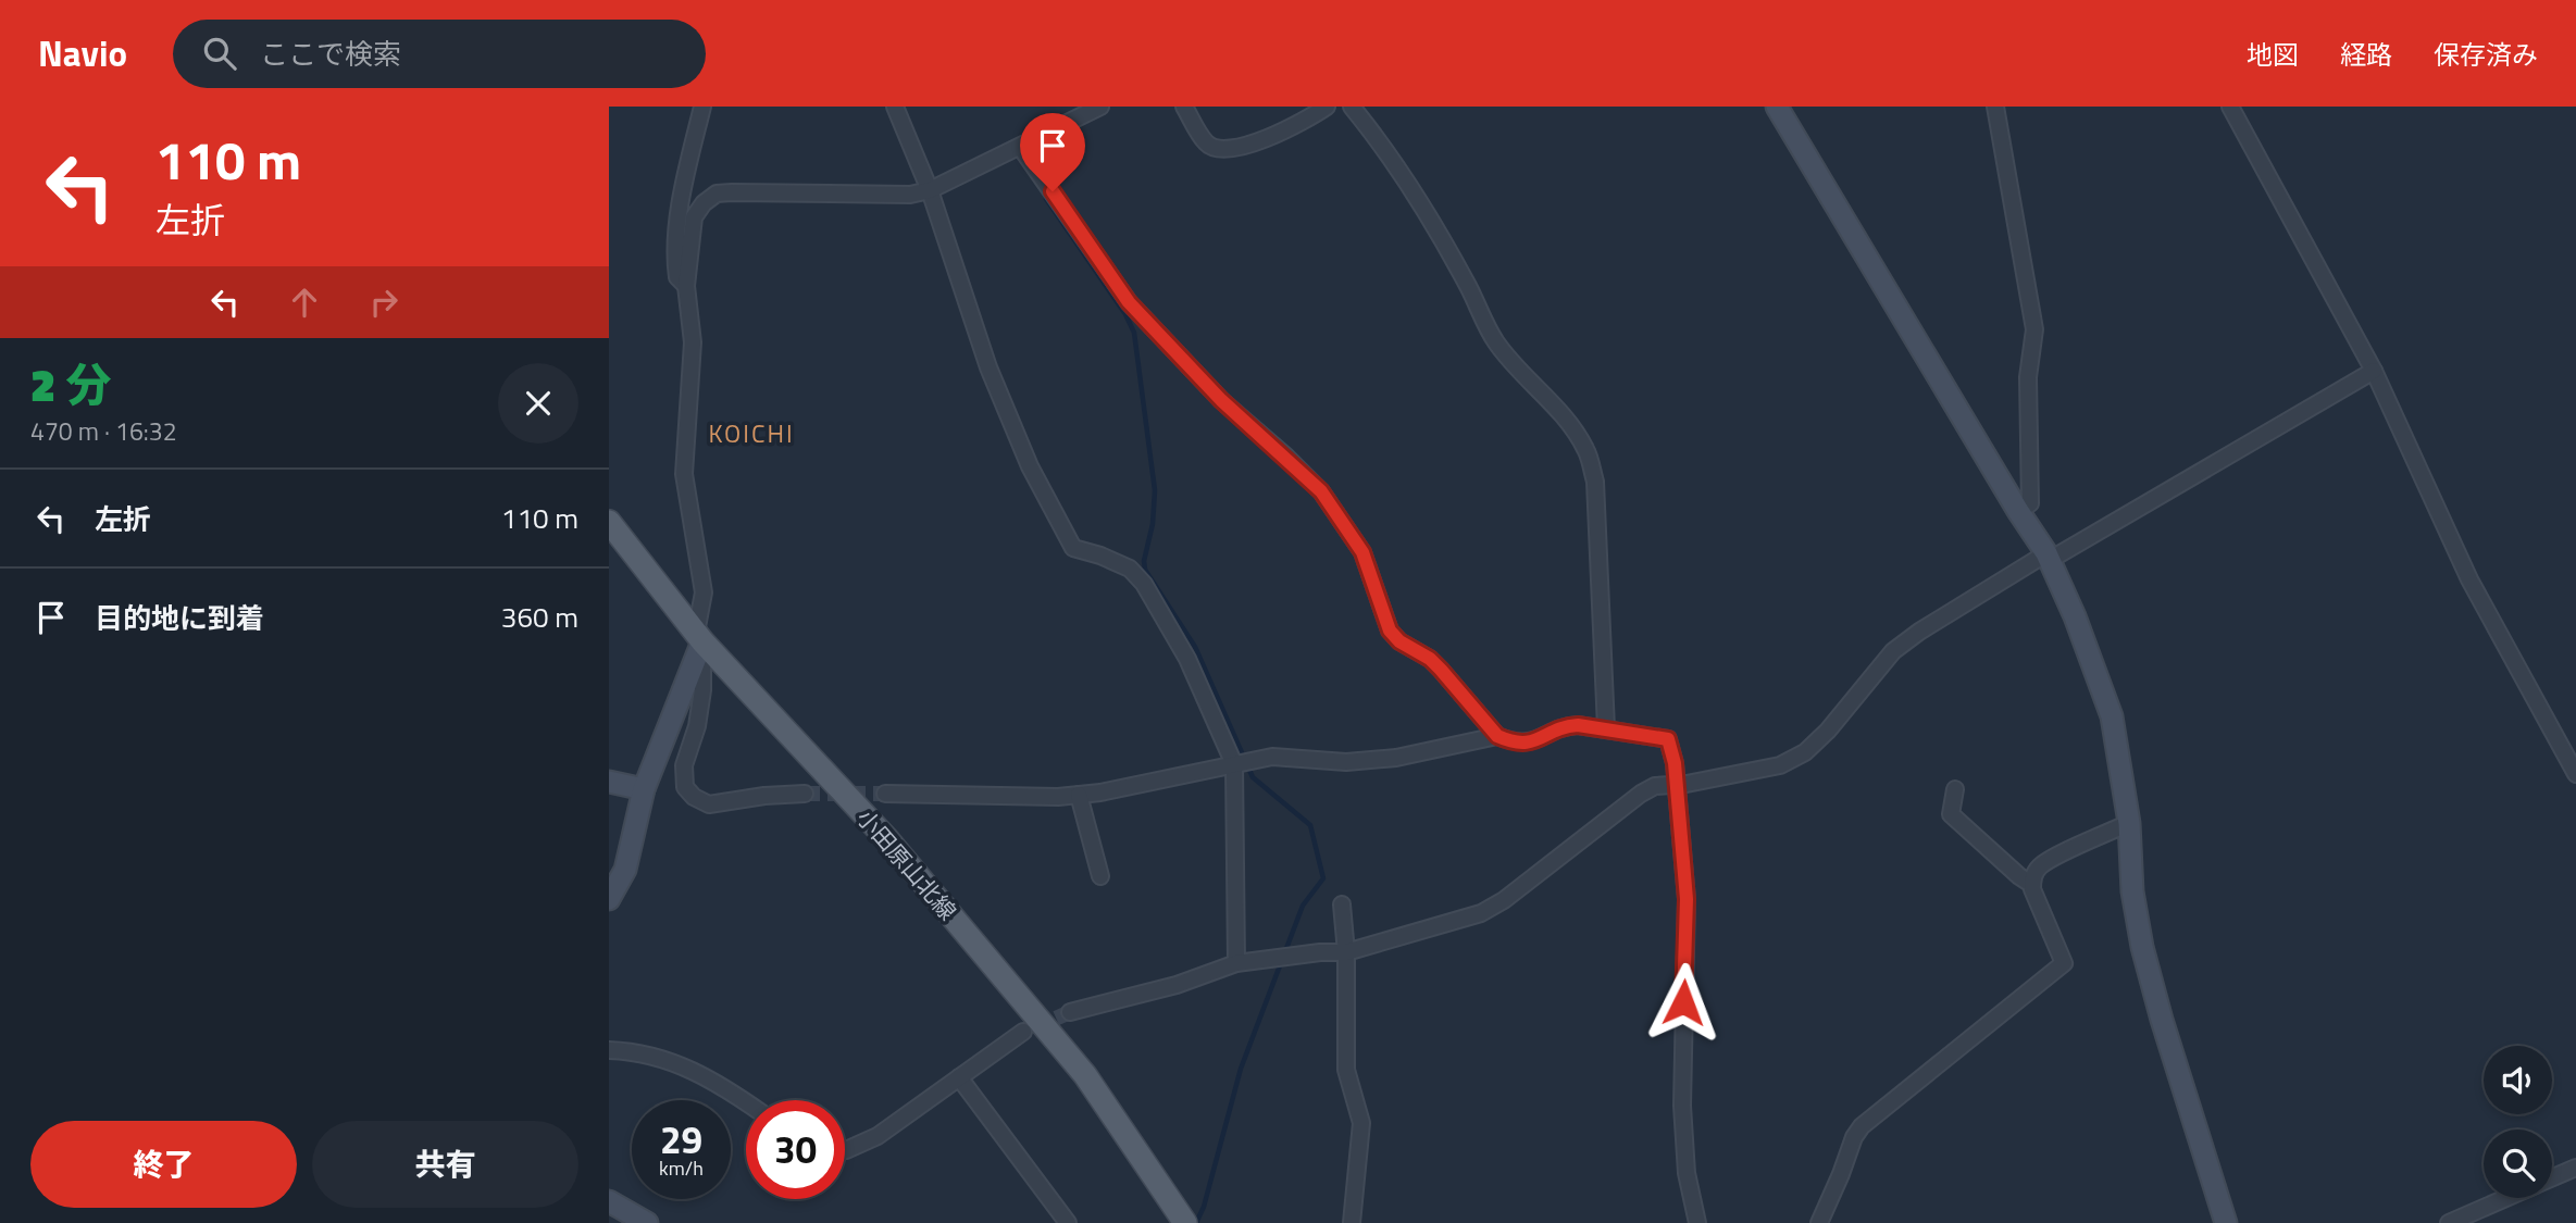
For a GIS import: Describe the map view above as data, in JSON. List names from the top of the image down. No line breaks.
{"streets":{"main road":["小田原山北線"]},"districts":["KOICHI"],"page":{"header":"Navio","search":"ここで検索","nav":["地図","経路","保存済み"],"turn":["110 m","左折"],"heading":["2 分","470 m · 16:32"],"list":[{"name":"左折","value":"110 m"},{"name":"目的地に到着","value":"360 m"}],"speed":"29 km/h","limit":"30","buttons":["終了","共有"]}}
